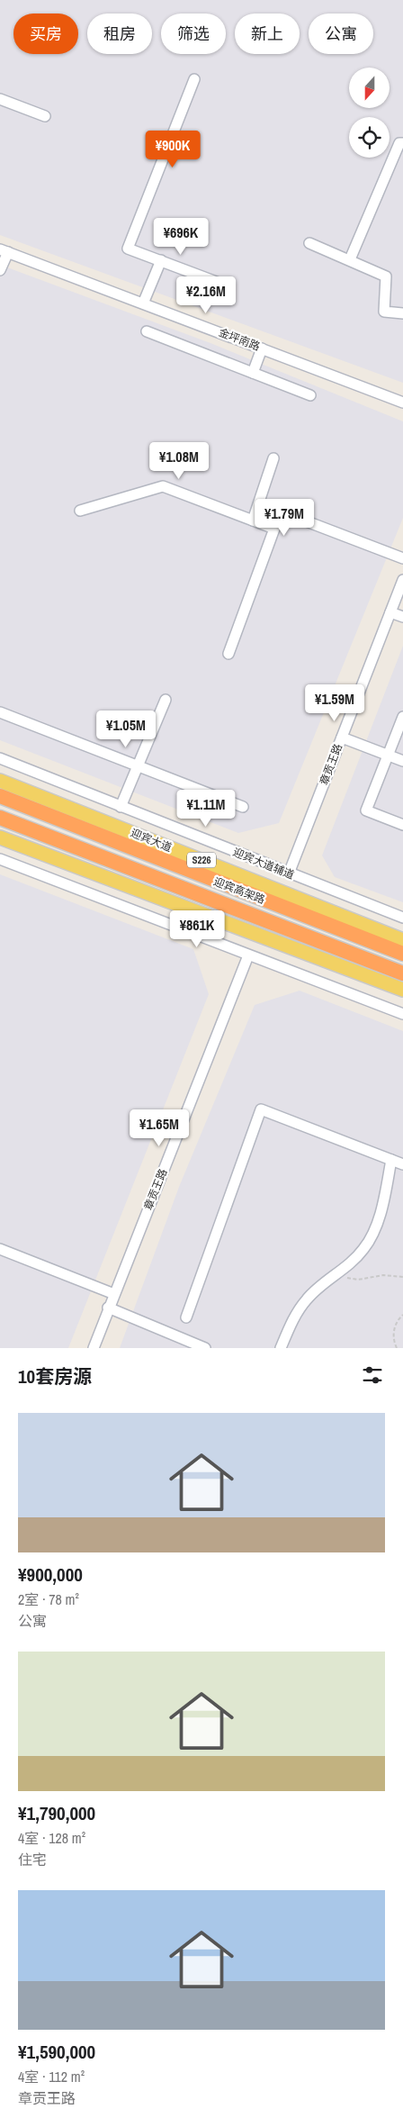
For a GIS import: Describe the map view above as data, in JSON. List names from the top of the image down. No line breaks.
{"streets":{"highway":["迎宾高架路"],"main road":["迎宾大道","S226"],"street":["金坪南路","章贡王路","迎宾大道辅道"]},"crossings":[["章贡王路","迎宾大道辅道"]],"north":"bottom","page":{"chip":["买房","租房","筛选","新上","公寓"],"price":["¥900K","¥696K","¥2.16M","¥1.08M","¥1.79M","¥1.59M","¥1.05M","¥1.11M","¥861K","¥1.65M"],"heading":"10套房源","list":[{"name":"¥900,000","note":"2室 · 78 m² · 公寓"},{"name":"¥1,790,000","note":"4室 · 128 m² · 住宅"},{"name":"¥1,590,000","note":"4室 · 112 m² · 章贡王路"}]}}
